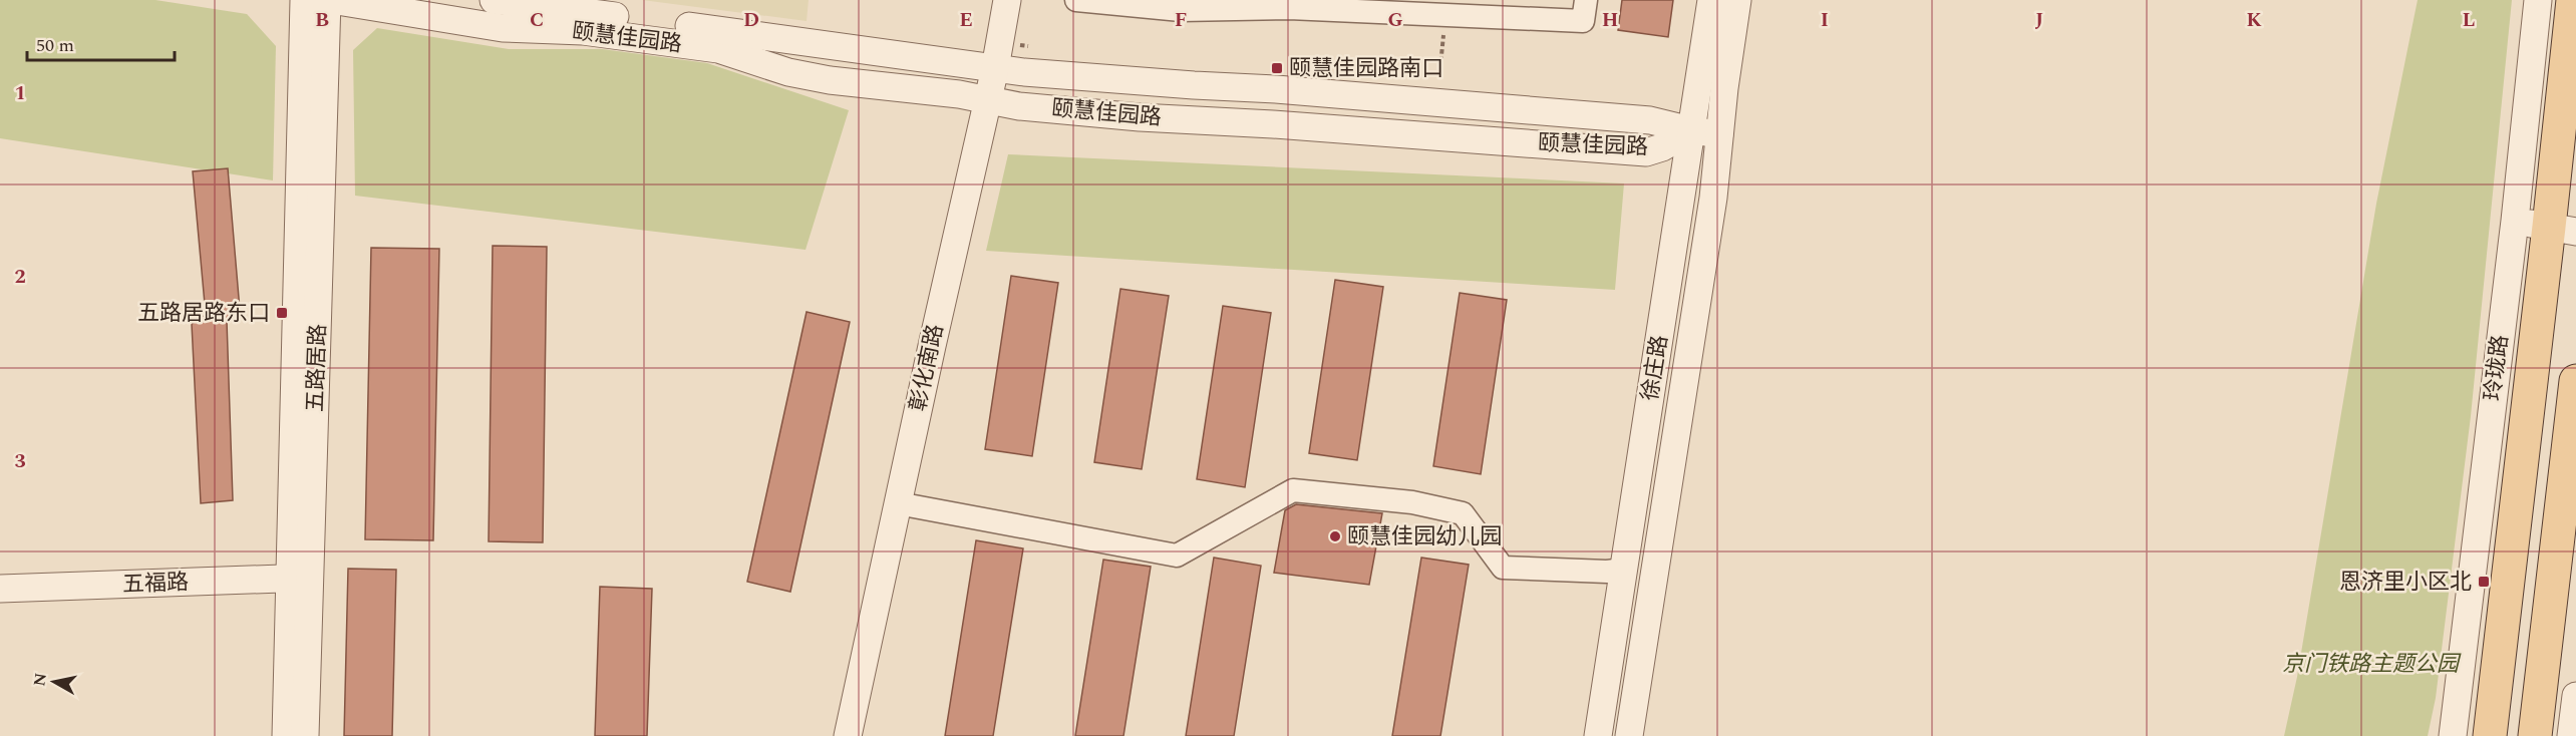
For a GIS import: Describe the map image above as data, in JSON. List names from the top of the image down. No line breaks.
{"streets":{"main road":["玲珑路"],"street":["颐慧佳园路","五路居路","彰化南路","徐庄路","五福路"]},"crossings":[["颐慧佳园路","五路居路"],["颐慧佳园路","彰化南路"],["颐慧佳园路","徐庄路"],["五路居路","五福路"]],"parks":["京门铁路主题公园"],"places":{"transit":["颐慧佳园路南口","五路居路东口","恩济里小区北"],"other":["颐慧佳园幼儿园"]},"scale_bar":"50 m","north":"left","grid":{"columns":["B","C","D","E","F","G","H","I","J","K","L"],"rows":["1","2","3"]}}
